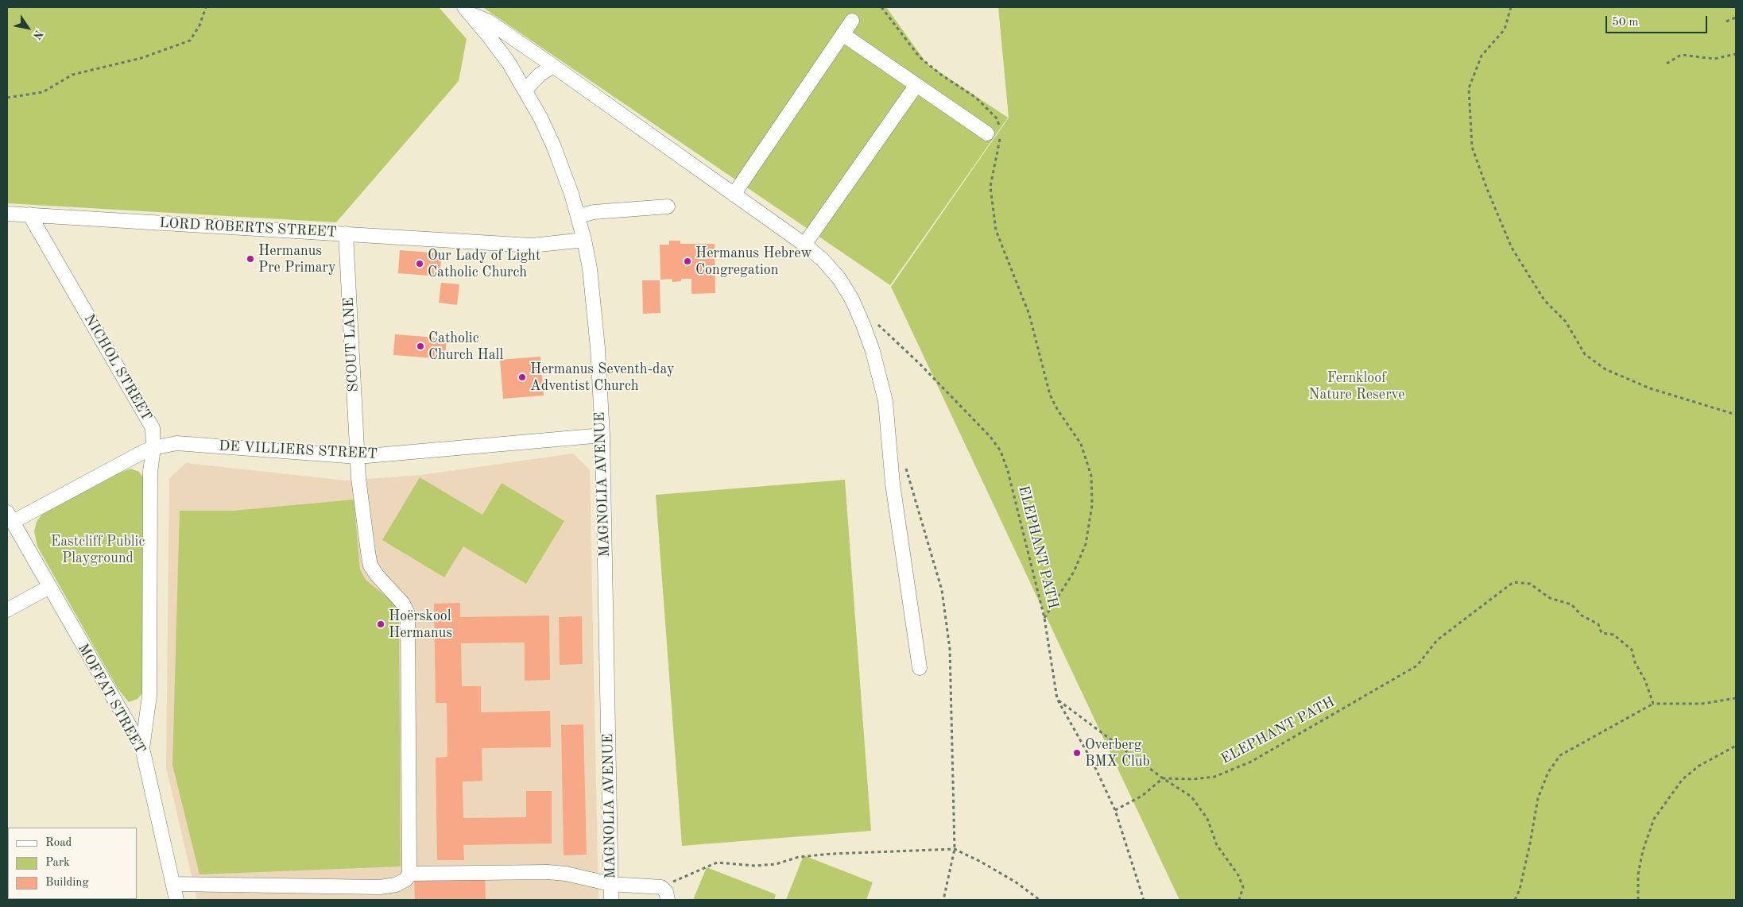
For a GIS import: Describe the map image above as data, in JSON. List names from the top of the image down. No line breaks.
{"streets":{"street":["LORD ROBERTS STREET","SCOUT LANE","NICHOL STREET","DE VILLIERS STREET","MAGNOLIA AVENUE","MOFFAT STREET"],"path":["ELEPHANT PATH"]},"crossings":[["LORD ROBERTS STREET","SCOUT LANE"],["LORD ROBERTS STREET","NICHOL STREET"],["LORD ROBERTS STREET","MAGNOLIA AVENUE"],["SCOUT LANE","DE VILLIERS STREET"],["NICHOL STREET","DE VILLIERS STREET"],["NICHOL STREET","MOFFAT STREET"],["DE VILLIERS STREET","MAGNOLIA AVENUE"],["DE VILLIERS STREET","MOFFAT STREET"]],"parks":["Fernkloof Nature Reserve","Eastcliff Public Playground"],"places":["Hermanus Pre Primary","Hermanus Hebrew Congregation","Our Lady of Light Catholic Church","Catholic Church Hall","Hermanus Seventh-day Adventist Church","Hoërskool Hermanus","Overberg BMX Club"],"legend":["Road","Park","Building"],"scale_bar":"50 m","north":"bottom right"}
